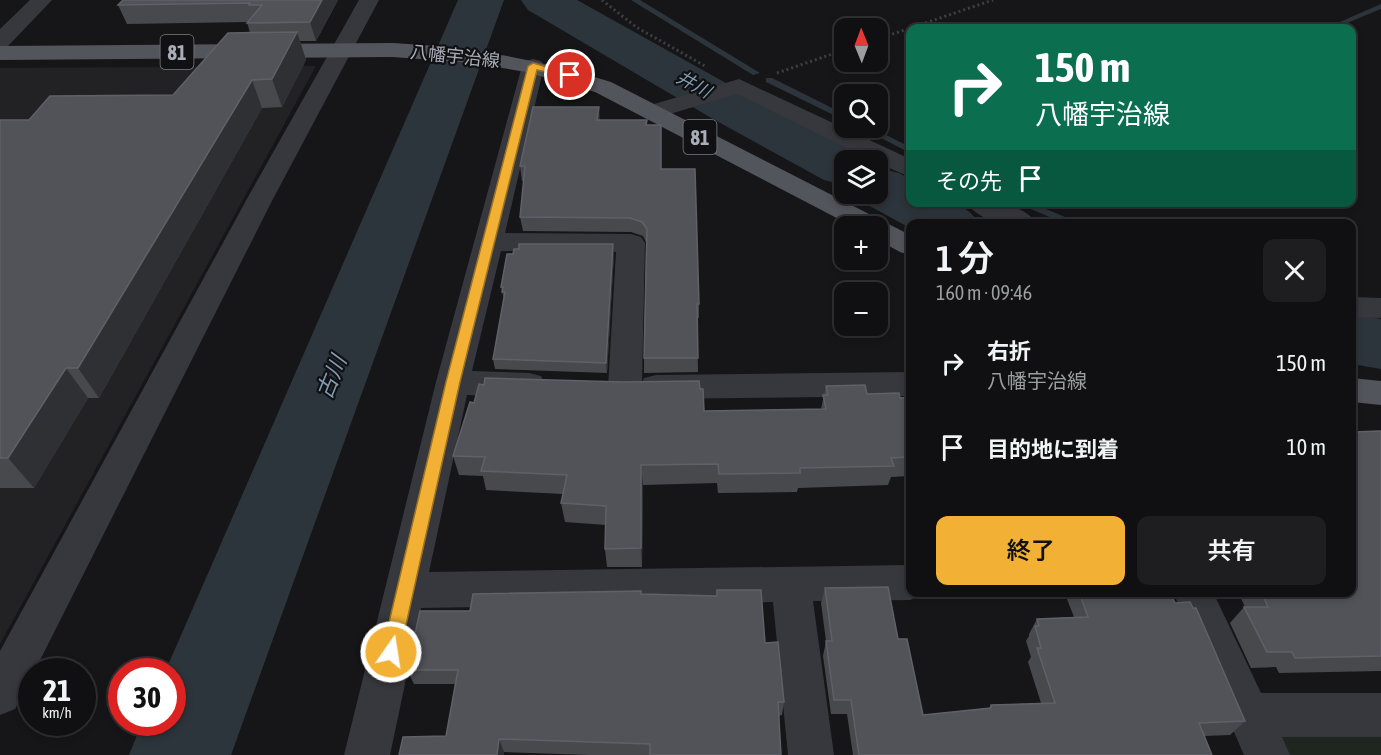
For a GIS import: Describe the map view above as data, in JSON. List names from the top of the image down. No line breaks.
{"streets":{"main road":["81","八幡宇治線"]},"water":["井川","古川"],"north":"top","page":{"map_buttons":["+","−"],"turn":["150 m","八幡宇治線"],"then":"その先","heading":["1 分","160 m · 09:46"],"list":[{"name":"右折","note":"八幡宇治線","value":"150 m"},{"name":"目的地に到着","value":"10 m"}],"buttons":["終了","共有"],"speed":"21 km/h","limit":"30"}}
